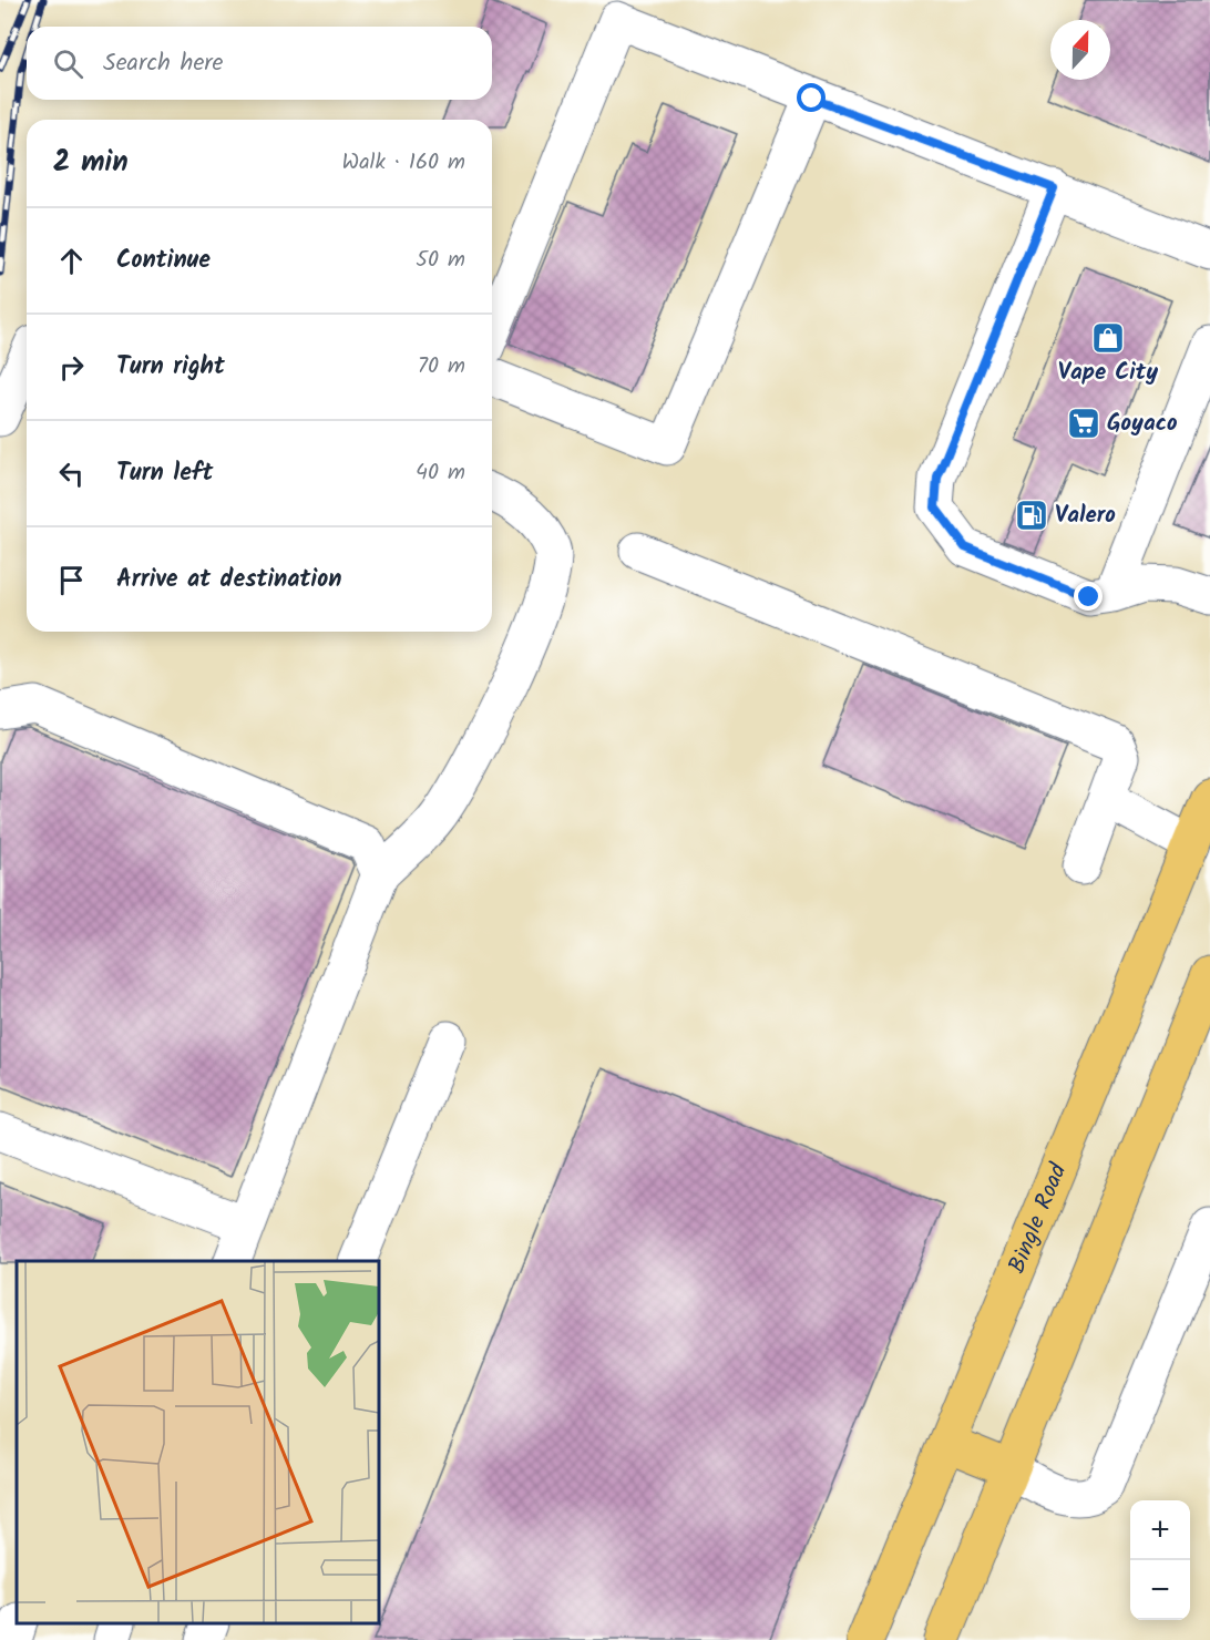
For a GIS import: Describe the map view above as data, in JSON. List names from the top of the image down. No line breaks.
{"streets":{"main road":["Bingle Road"]},"places":{"shop":["Vape City"],"supermarket":["Goyaco"],"fuel station":["Valero"]},"north":"top","page":{"search":"Search here","heading":["2 min","Walk · 160 m"],"list":[["Continue","50 m"],["Turn right","70 m"],["Turn left","40 m"],"Arrive at destination"],"map_buttons":["+","−"]}}
